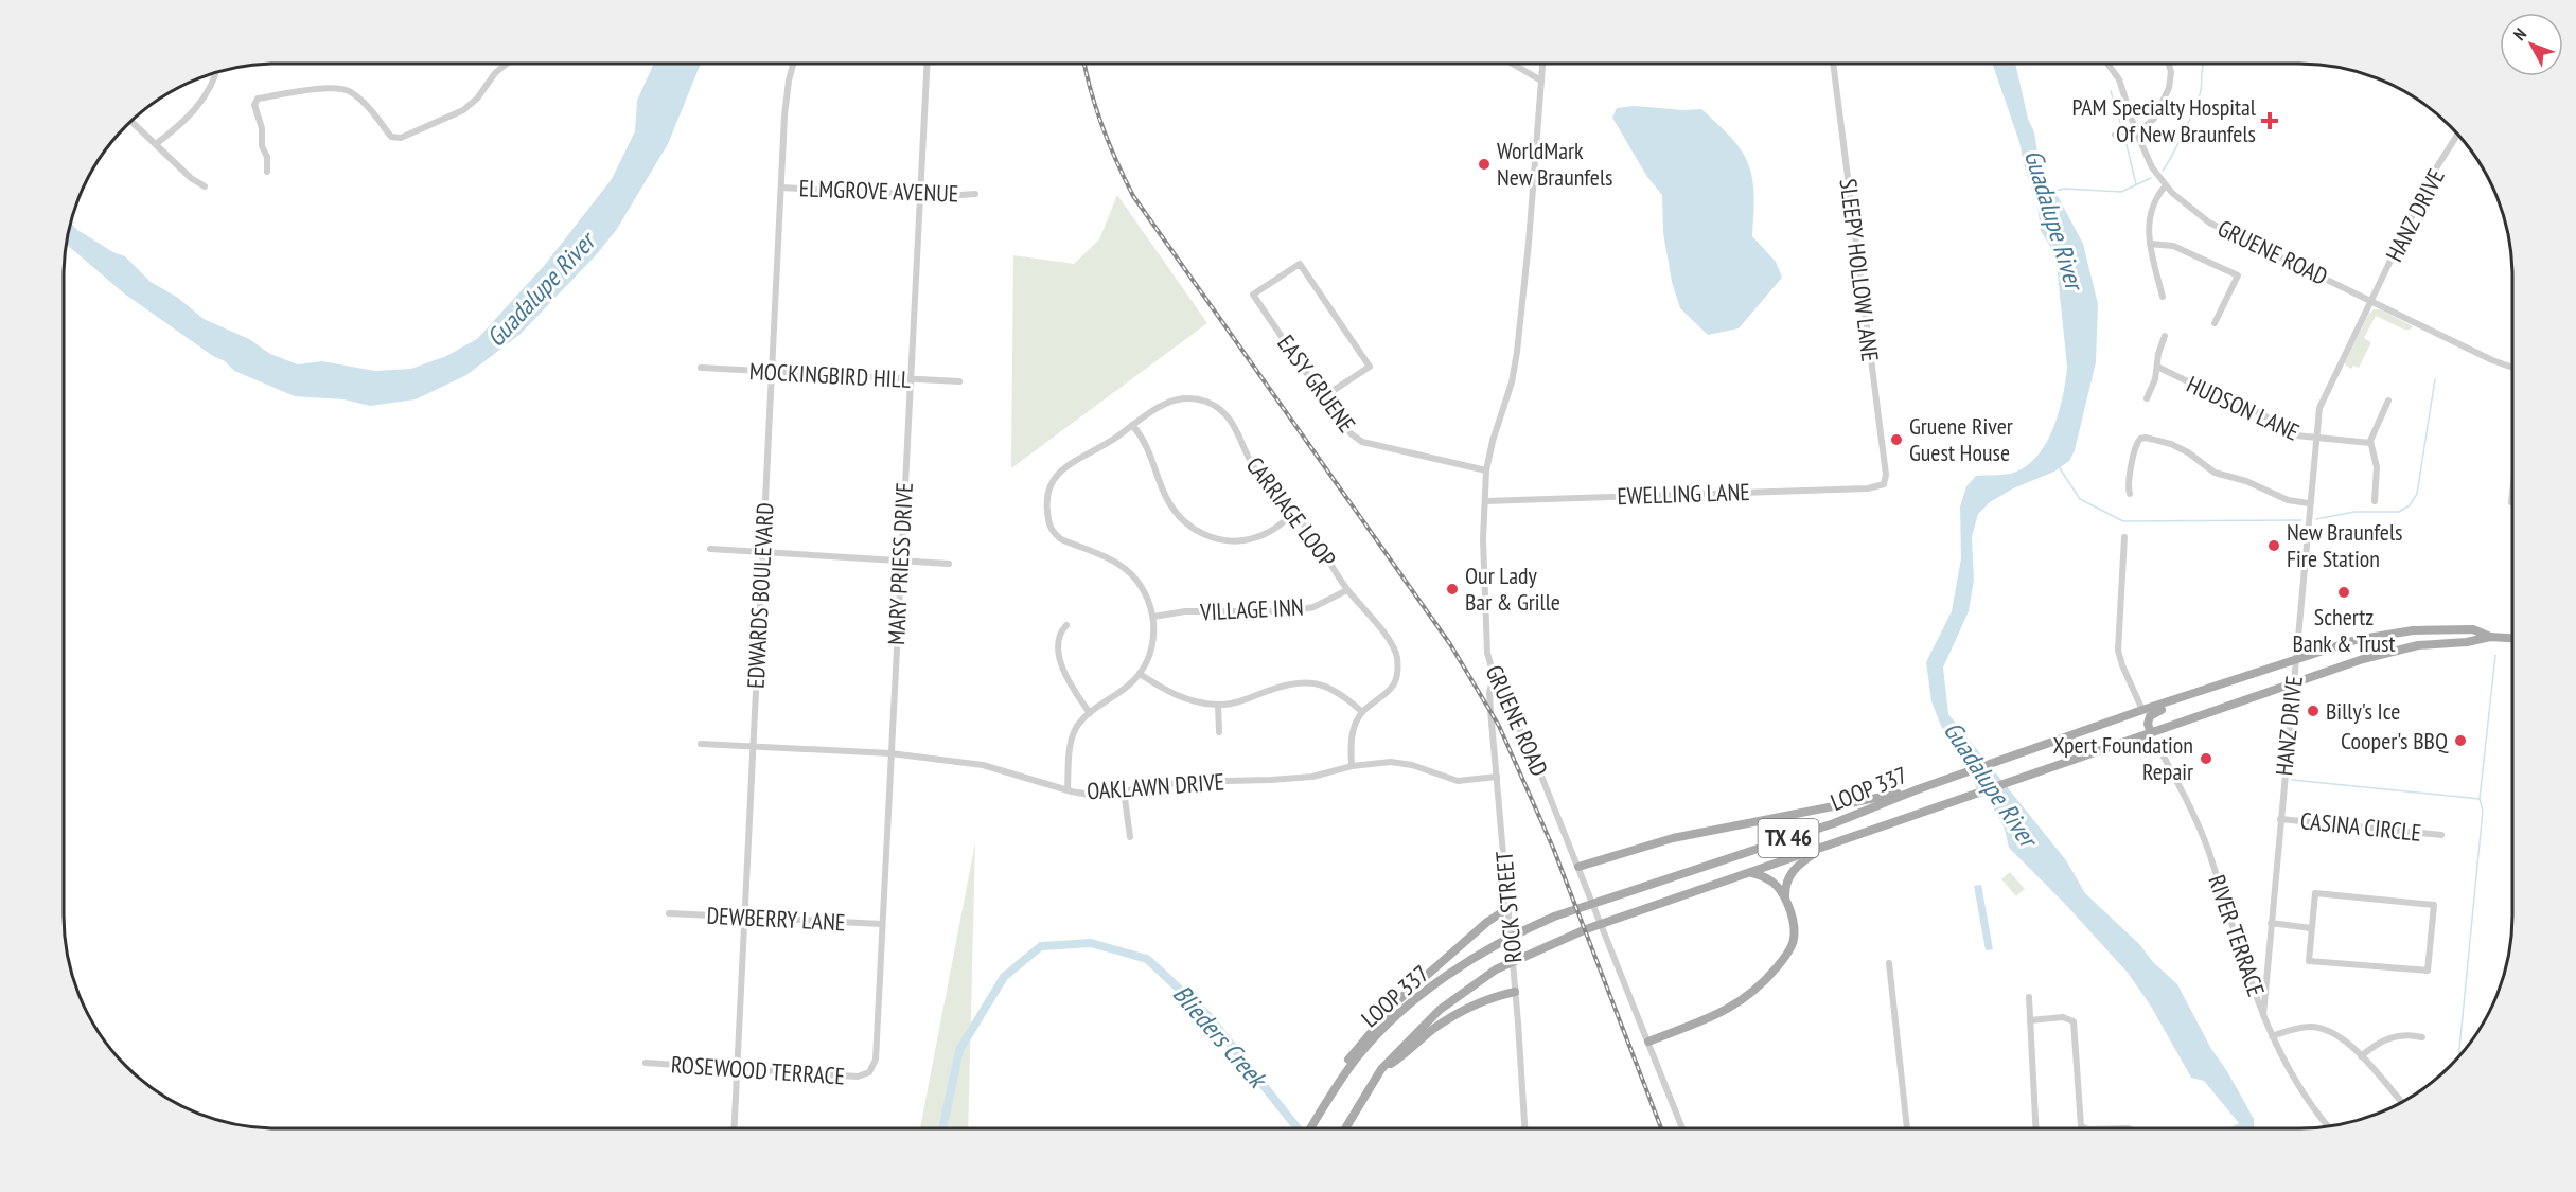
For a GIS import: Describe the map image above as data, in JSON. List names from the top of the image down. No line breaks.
{"streets":{"main road":["LOOP 337","TX 46"],"street":["ELMGROVE AVENUE","HANZ DRIVE","GRUENE ROAD","SLEEPY HOLLOW LANE","MOCKINGBIRD HILL","EASY GRUENE","HUDSON LANE","EWELLING LANE","CARRIAGE LOOP","MARY PRIESS DRIVE","EDWARDS BOULEVARD","VILLAGE INN","OAKLAWN DRIVE","CASINA CIRCLE","ROCK STREET","DEWBERRY LANE","RIVER TERRACE","ROSEWOOD TERRACE"]},"crossings":[["ELMGROVE AVENUE","MARY PRIESS DRIVE"],["ELMGROVE AVENUE","EDWARDS BOULEVARD"],["HANZ DRIVE","GRUENE ROAD"],["HANZ DRIVE","HUDSON LANE"],["HANZ DRIVE","LOOP 337"],["HANZ DRIVE","CASINA CIRCLE"],["HANZ DRIVE","RIVER TERRACE"],["GRUENE ROAD","EASY GRUENE"],["GRUENE ROAD","EWELLING LANE"],["GRUENE ROAD","ROCK STREET"],["SLEEPY HOLLOW LANE","EWELLING LANE"],["MOCKINGBIRD HILL","MARY PRIESS DRIVE"],["MOCKINGBIRD HILL","EDWARDS BOULEVARD"],["CARRIAGE LOOP","VILLAGE INN"],["CARRIAGE LOOP","OAKLAWN DRIVE"],["MARY PRIESS DRIVE","OAKLAWN DRIVE"],["MARY PRIESS DRIVE","DEWBERRY LANE"],["MARY PRIESS DRIVE","ROSEWOOD TERRACE"],["EDWARDS BOULEVARD","OAKLAWN DRIVE"],["EDWARDS BOULEVARD","DEWBERRY LANE"],["EDWARDS BOULEVARD","ROSEWOOD TERRACE"],["OAKLAWN DRIVE","ROCK STREET"],["LOOP 337","RIVER TERRACE"]],"water":["Guadalupe River","Blieders Creek"],"places":{"health":["PAM Specialty Hospital Of New Braunfels"],"other":["WorldMark New Braunfels","Gruene River Guest House","New Braunfels Fire Station","Our Lady Bar & Grille","Schertz Bank & Trust","Billy's Ice","Cooper's BBQ","Xpert Foundation Repair"]},"north":"top left"}
